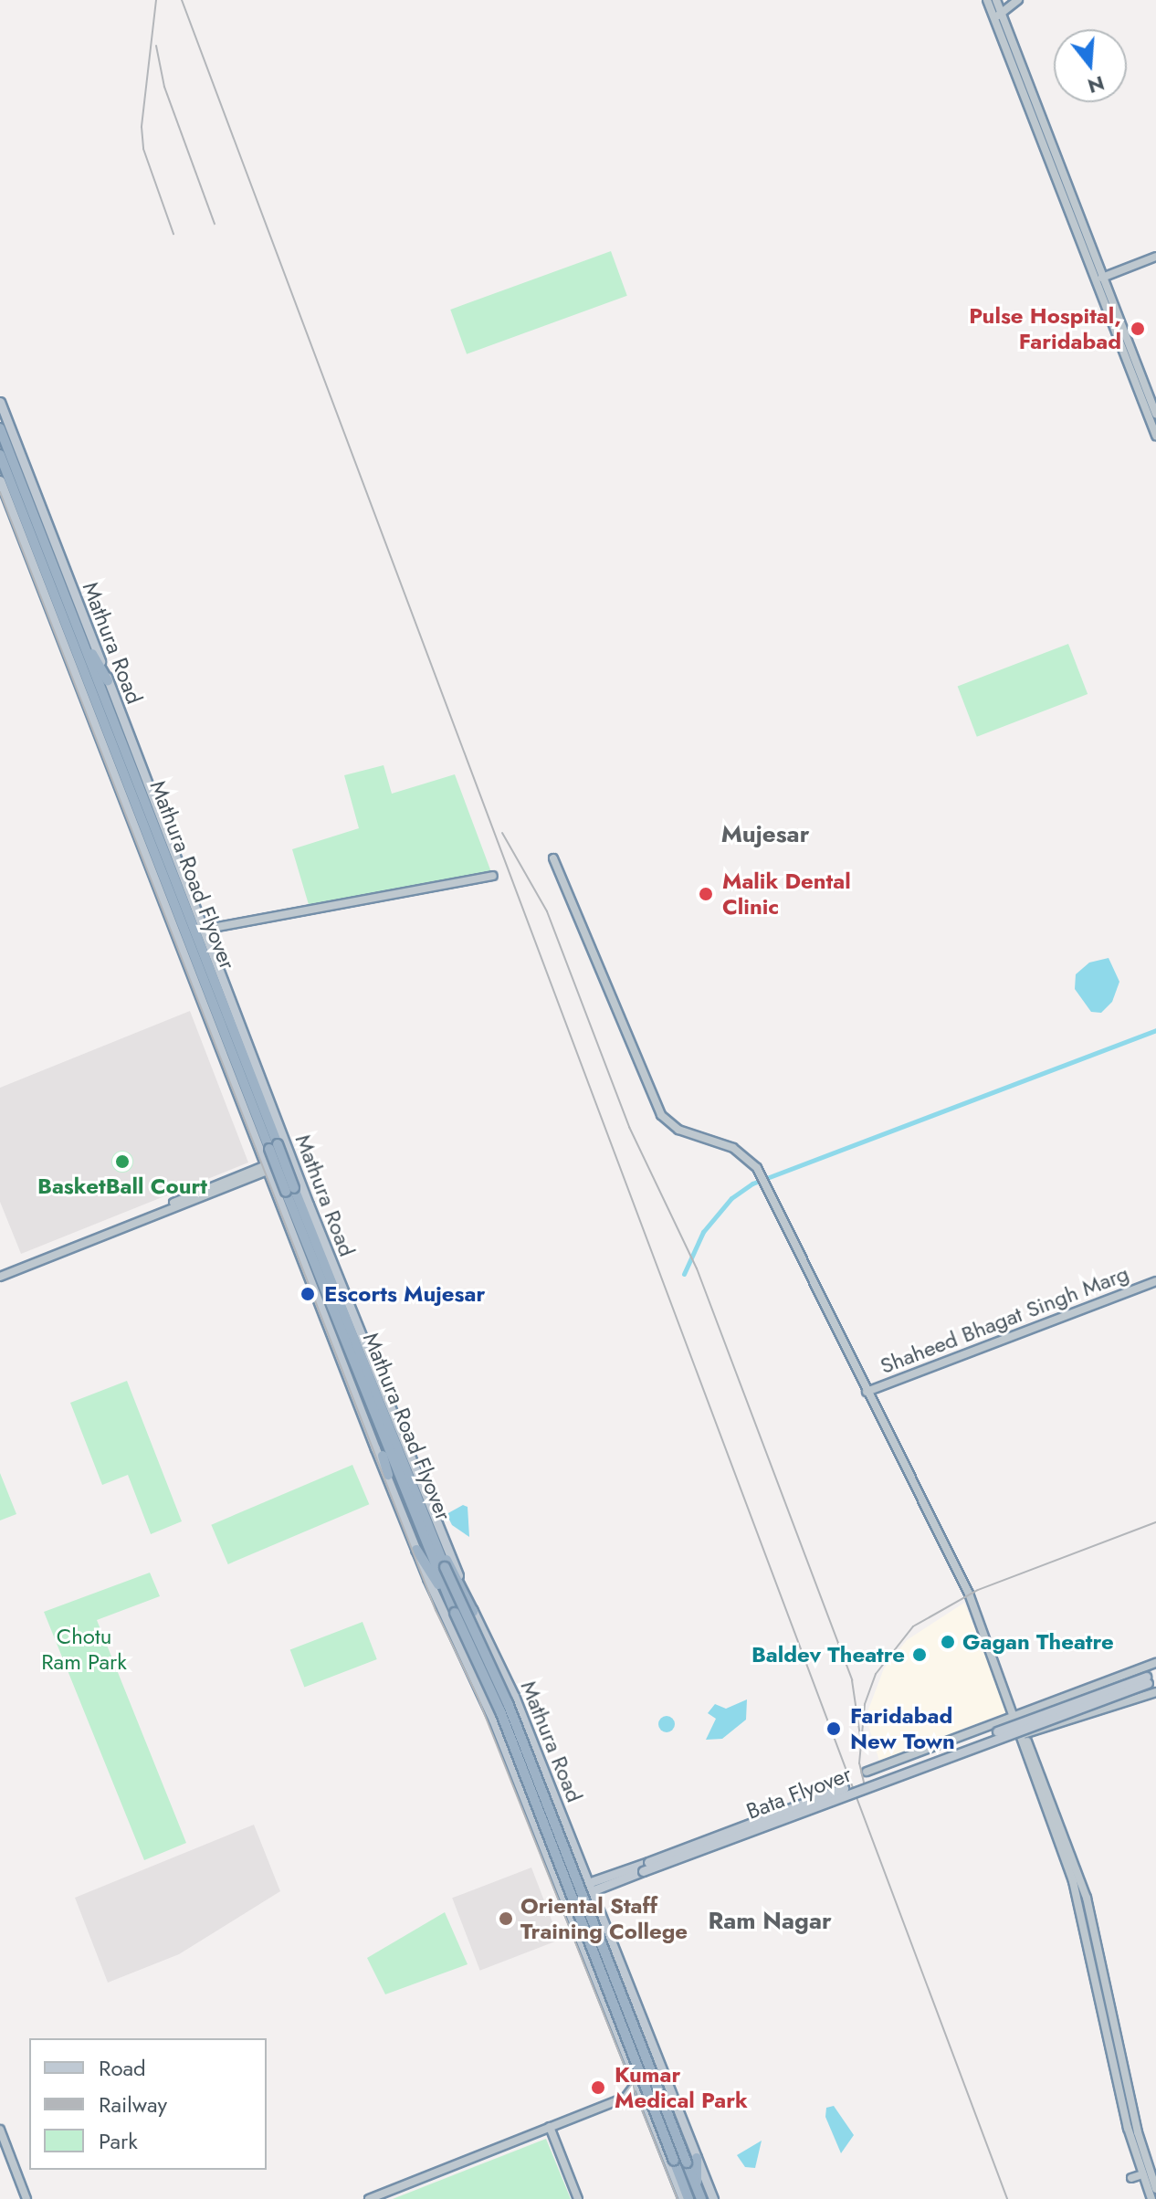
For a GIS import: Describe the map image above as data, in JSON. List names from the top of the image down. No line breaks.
{"streets":{"highway":["Mathura Road","Mathura Road Flyover"],"main road":["Bata Flyover"],"street":["Shaheed Bhagat Singh Marg"]},"crossings":[["Mathura Road","Mathura Road Flyover"],["Mathura Road","Bata Flyover"]],"districts":["Mujesar","Ram Nagar"],"parks":["Chotu Ram Park"],"places":["Pulse Hospital, Faridabad","Malik Dental Clinic","BasketBall Court","Escorts Mujesar","Gagan Theatre","Baldev Theatre","Faridabad New Town","Oriental Staff Training College","Kumar Medical Park"],"legend":["Road","Railway","Park"],"north":"bottom"}
